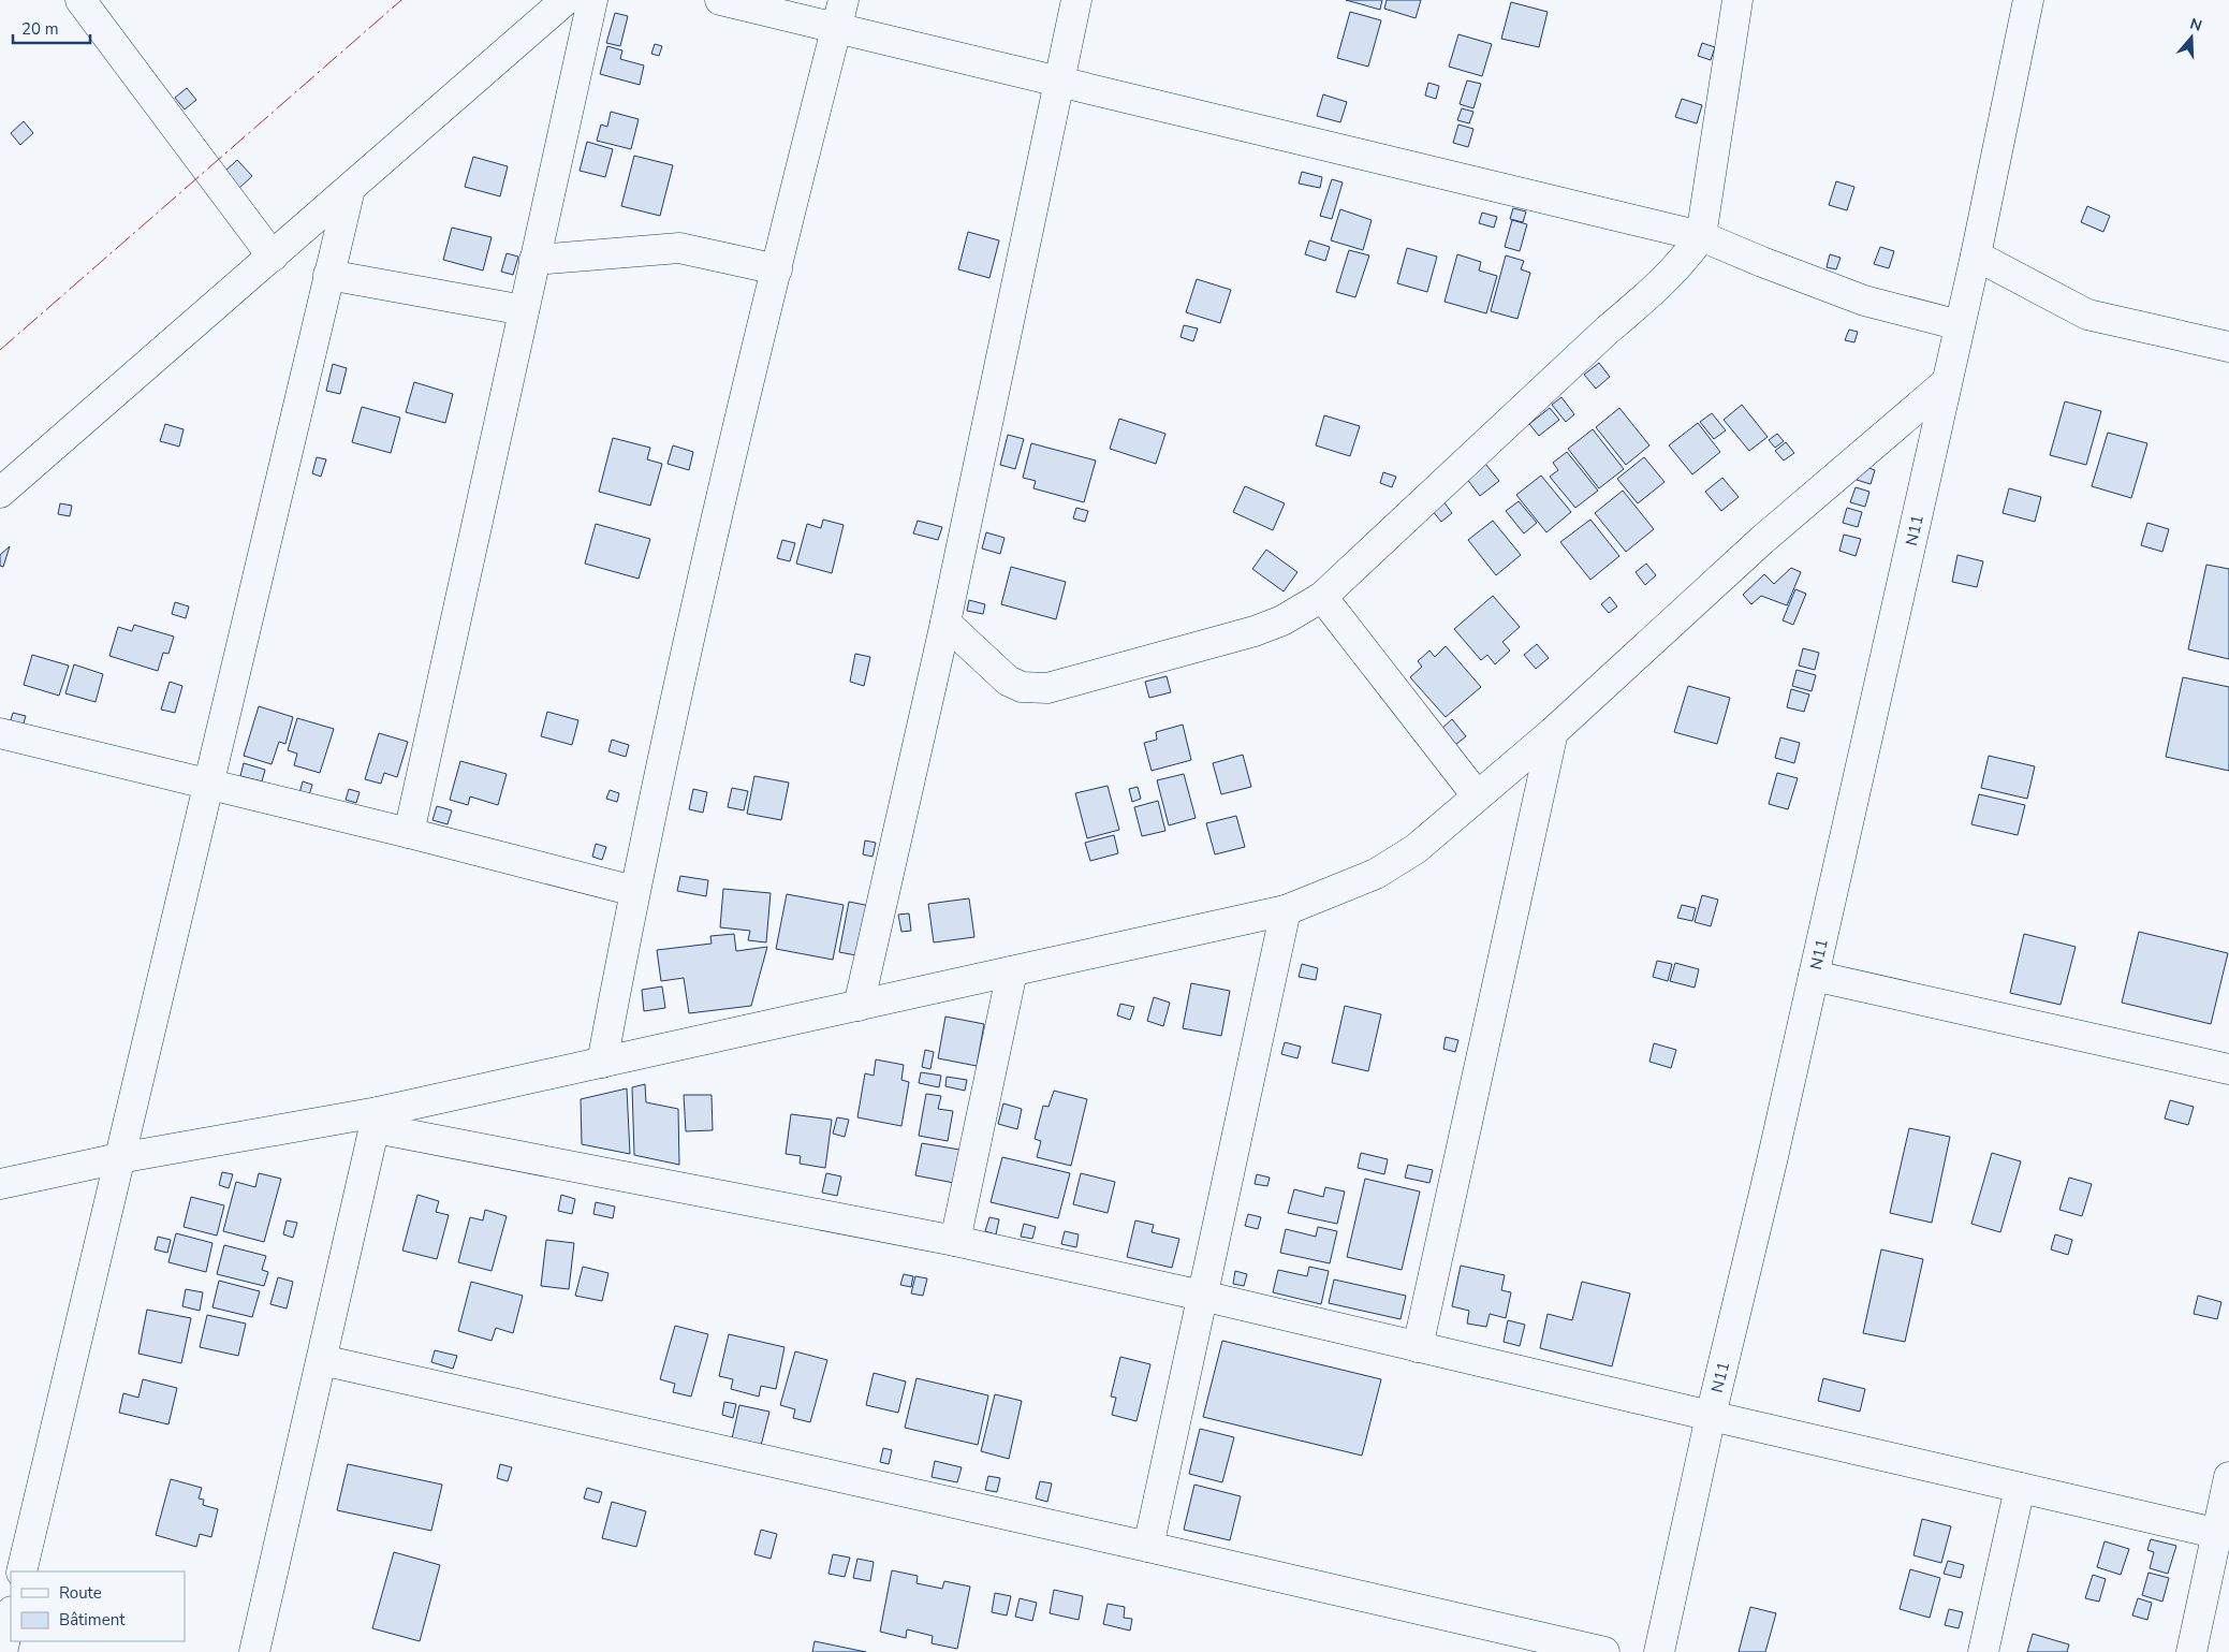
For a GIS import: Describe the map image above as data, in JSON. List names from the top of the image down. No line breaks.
{"streets":{"main road":["N11"]},"legend":["Route","Bâtiment"],"scale_bar":"20 m","north":"top"}
